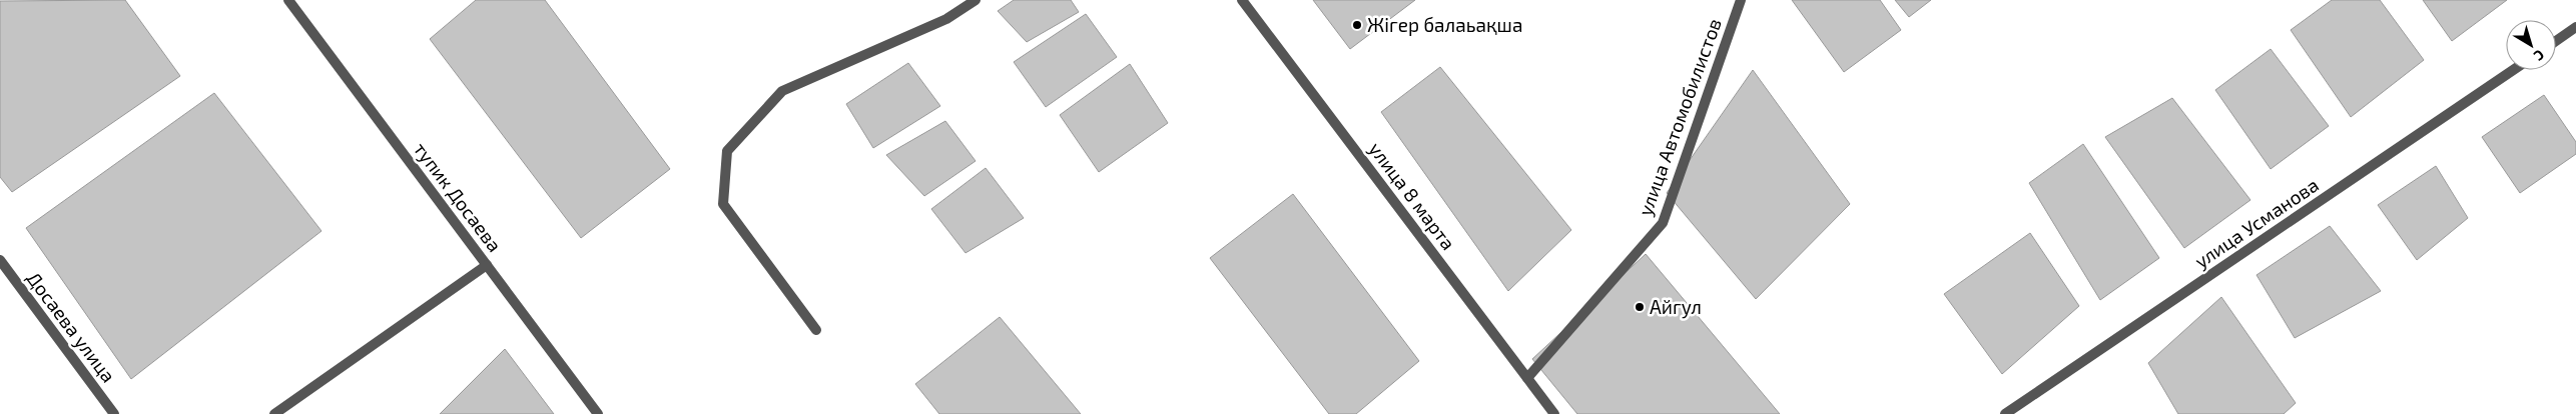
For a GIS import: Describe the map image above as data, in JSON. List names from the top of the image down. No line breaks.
{"streets":{"street":["улица Автомобилистов","улица 8 марта","тупик Досаева","улица Усманова","Досаева улица"]},"crossings":[["улица Автомобилистов","улица 8 марта"]],"places":["Жігер балаьақша","Айгул"],"north":"bottom right"}
